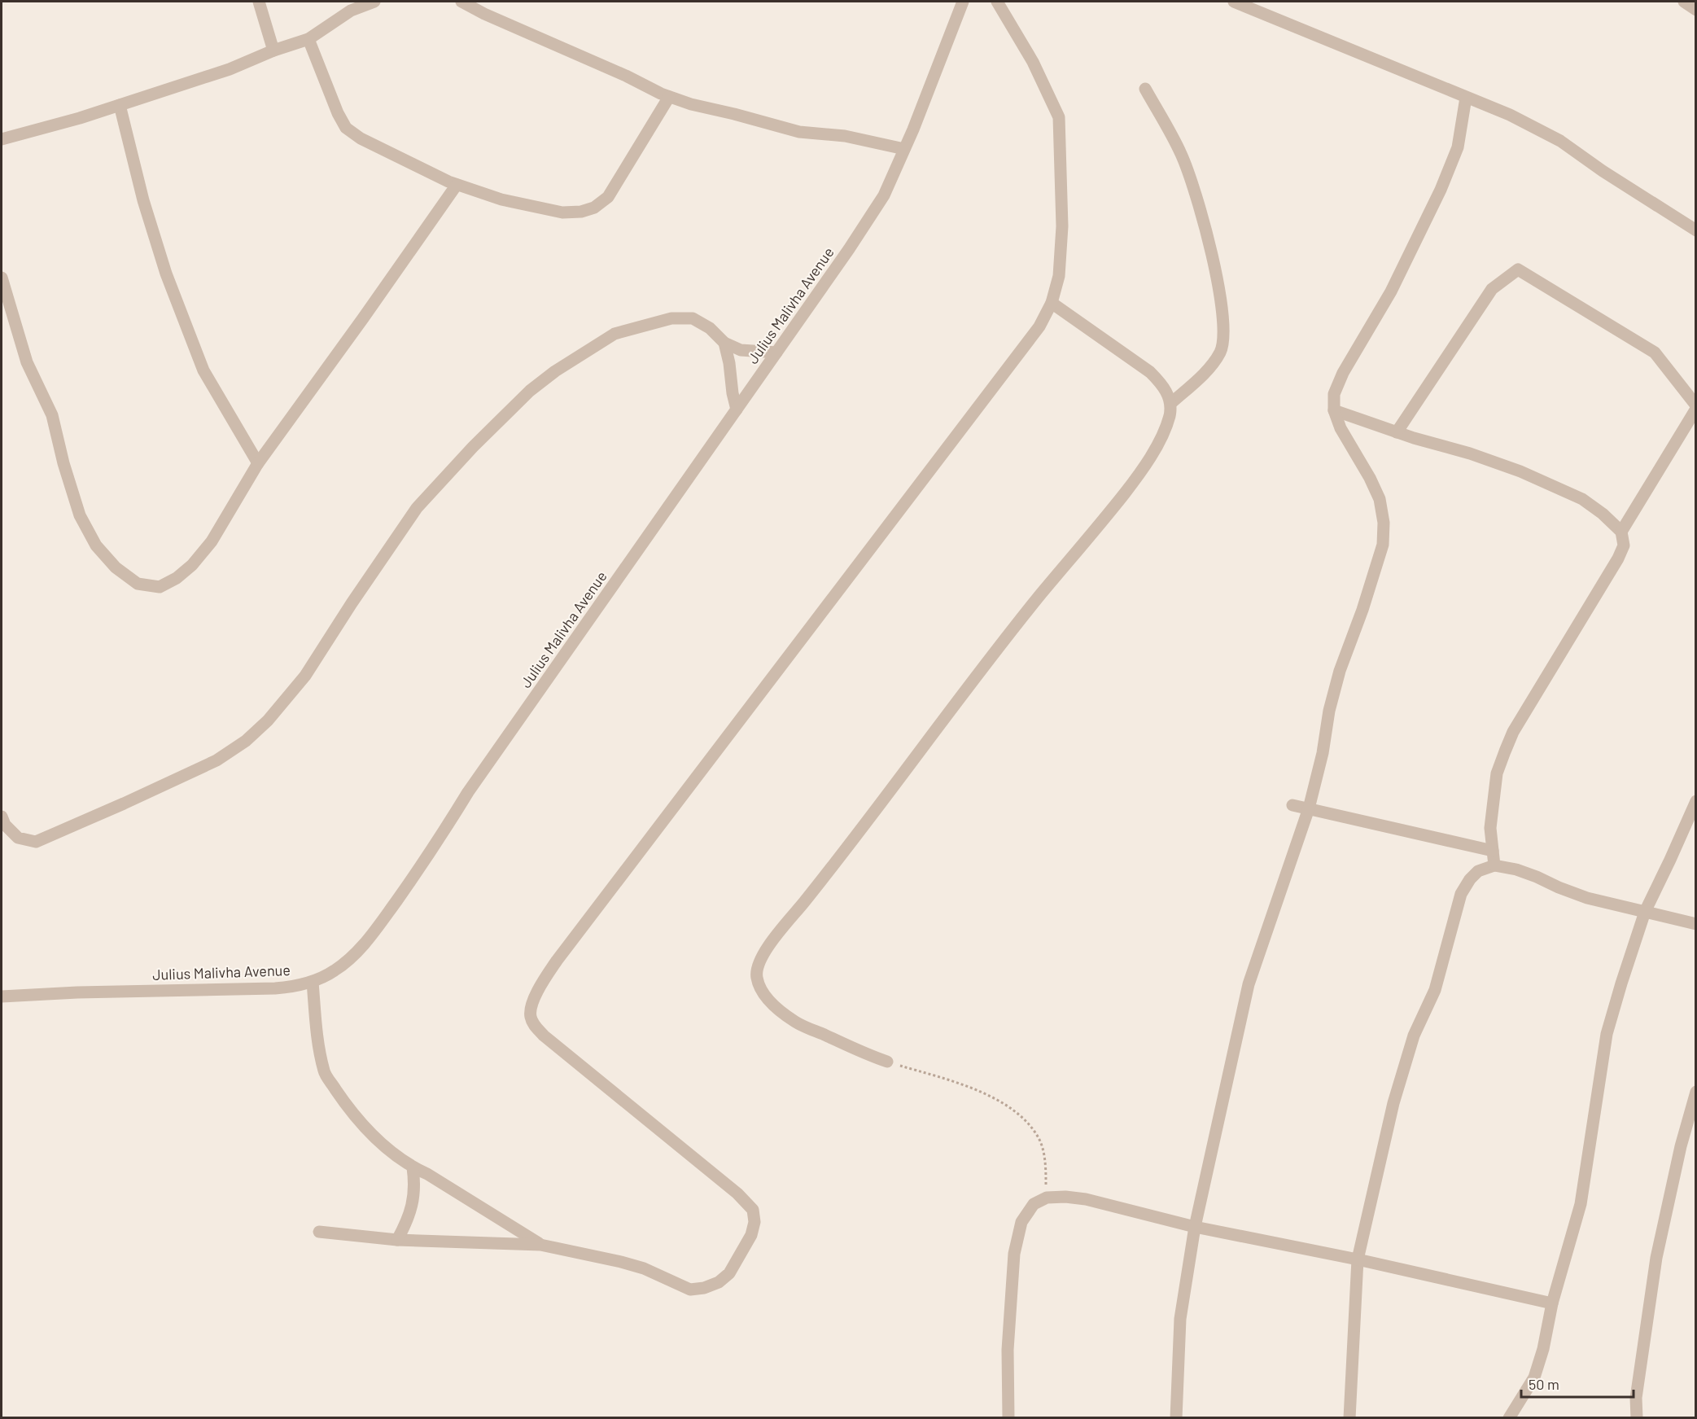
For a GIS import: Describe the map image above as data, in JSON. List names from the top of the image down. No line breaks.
{"streets":{"street":["Julius Malivha Avenue"]},"scale_bar":"50 m"}
